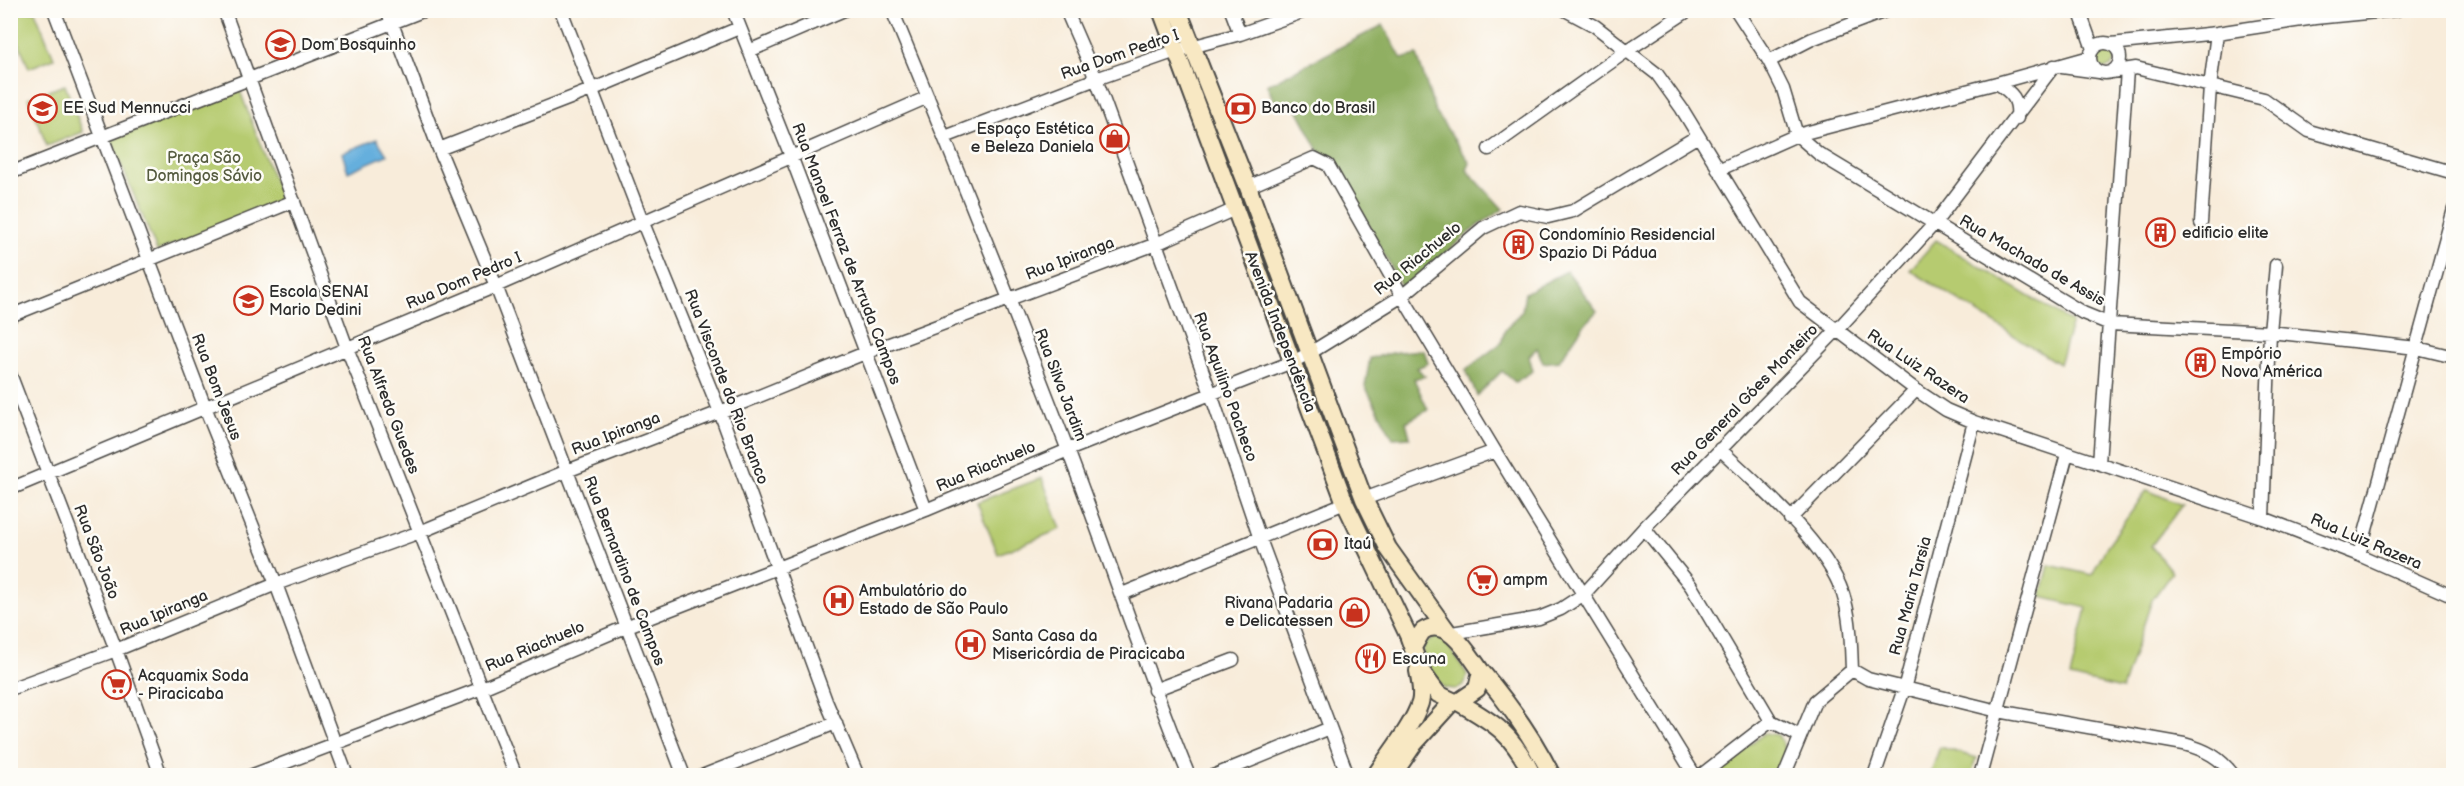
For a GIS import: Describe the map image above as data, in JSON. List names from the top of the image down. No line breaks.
{"streets":{"main road":["Avenida Independência"],"street":["Rua Dom Pedro I","Rua Manoel Ferraz de Arruda Campos","Rua Ipiranga","Rua Riachuelo","Rua Machado de Assis","Rua Luiz Razera","Rua Silva Jardim","Rua Bom Jesus","Rua Visconde do Rio Branco","Rua Aquilino Pacheco","Rua General Góes Monteiro","Rua Alfredo Guedes","Rua São João","Rua Bernardino de Campos","Rua Maria Tarsia"]},"crossings":[["Rua Dom Pedro I","Rua Manoel Ferraz de Arruda Campos"],["Rua Dom Pedro I","Avenida Independência"],["Rua Dom Pedro I","Rua Silva Jardim"],["Rua Dom Pedro I","Rua Bom Jesus"],["Rua Dom Pedro I","Rua Visconde do Rio Branco"],["Rua Dom Pedro I","Rua Aquilino Pacheco"],["Rua Dom Pedro I","Rua Alfredo Guedes"],["Rua Dom Pedro I","Rua São João"],["Rua Dom Pedro I","Rua Bernardino de Campos"],["Rua Manoel Ferraz de Arruda Campos","Rua Ipiranga"],["Rua Manoel Ferraz de Arruda Campos","Rua Riachuelo"],["Rua Ipiranga","Avenida Independência"],["Rua Ipiranga","Rua Silva Jardim"],["Rua Ipiranga","Rua Bom Jesus"],["Rua Ipiranga","Rua Visconde do Rio Branco"],["Rua Ipiranga","Rua Aquilino Pacheco"],["Rua Ipiranga","Rua Alfredo Guedes"],["Rua Ipiranga","Rua São João"],["Rua Ipiranga","Rua Bernardino de Campos"],["Rua Riachuelo","Avenida Independência"],["Rua Riachuelo","Rua Luiz Razera"],["Rua Riachuelo","Rua Silva Jardim"],["Rua Riachuelo","Rua Bom Jesus"],["Rua Riachuelo","Rua Visconde do Rio Branco"],["Rua Riachuelo","Rua Aquilino Pacheco"],["Rua Riachuelo","Rua Alfredo Guedes"],["Rua Riachuelo","Rua Bernardino de Campos"],["Rua Machado de Assis","Rua General Góes Monteiro"],["Avenida Independência","Rua General Góes Monteiro"],["Rua Luiz Razera","Rua General Góes Monteiro"],["Rua Luiz Razera","Rua Maria Tarsia"]],"parks":["Praça São Domingos Sávio"],"places":{"school or university":["Dom Bosquinho","EE Sud Mennucci","Escola SENAI Mario Dedini"],"bank":["Banco do Brasil","Itaú"],"shop":["Espaço Estética e Beleza Daniela","Rivana Padaria e Delicatessen"],"building":["edificio elite","Condomínio Residencial Spazio Di Pádua","Empório Nova América"],"supermarket":["ampm","Acquamix Soda - Piracicaba"],"hospital":["Ambulatório do Estado de São Paulo","Santa Casa da Misericórdia de Piracicaba"],"restaurant":["Escuna"]}}
